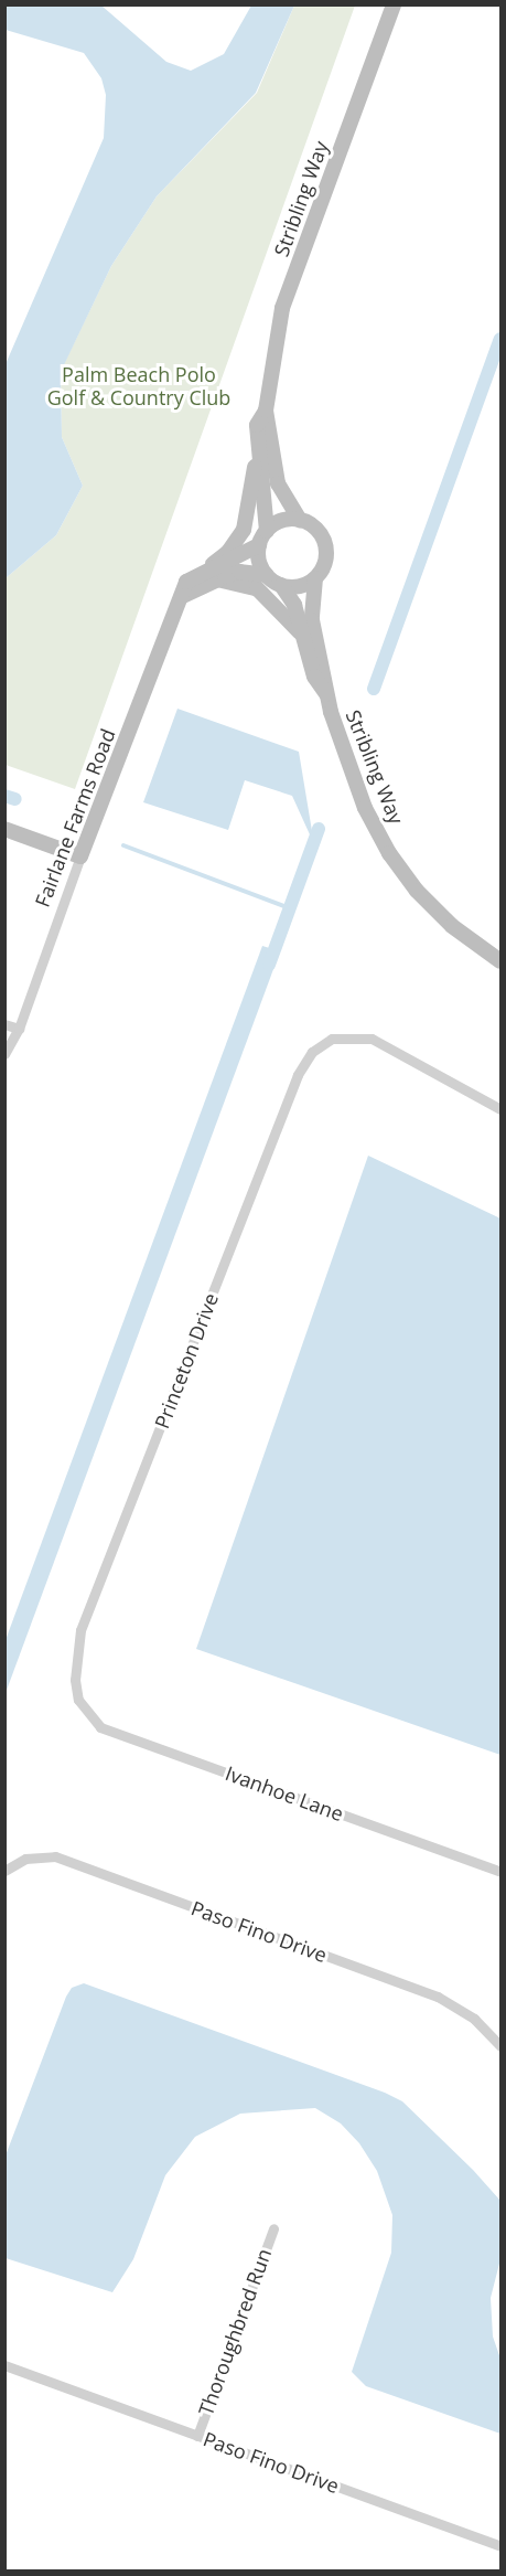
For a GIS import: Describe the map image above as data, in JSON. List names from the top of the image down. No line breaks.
{"streets":{"street":["Stribling Way","Fairlane Farms Road","Princeton Drive","Ivanhoe Lane","Paso Fino Drive","Thoroughbred Run"]},"crossings":[["Stribling Way","Fairlane Farms Road"],["Princeton Drive","Ivanhoe Lane"],["Paso Fino Drive","Thoroughbred Run"]],"parks":["Palm Beach Polo Golf & Country Club"]}
